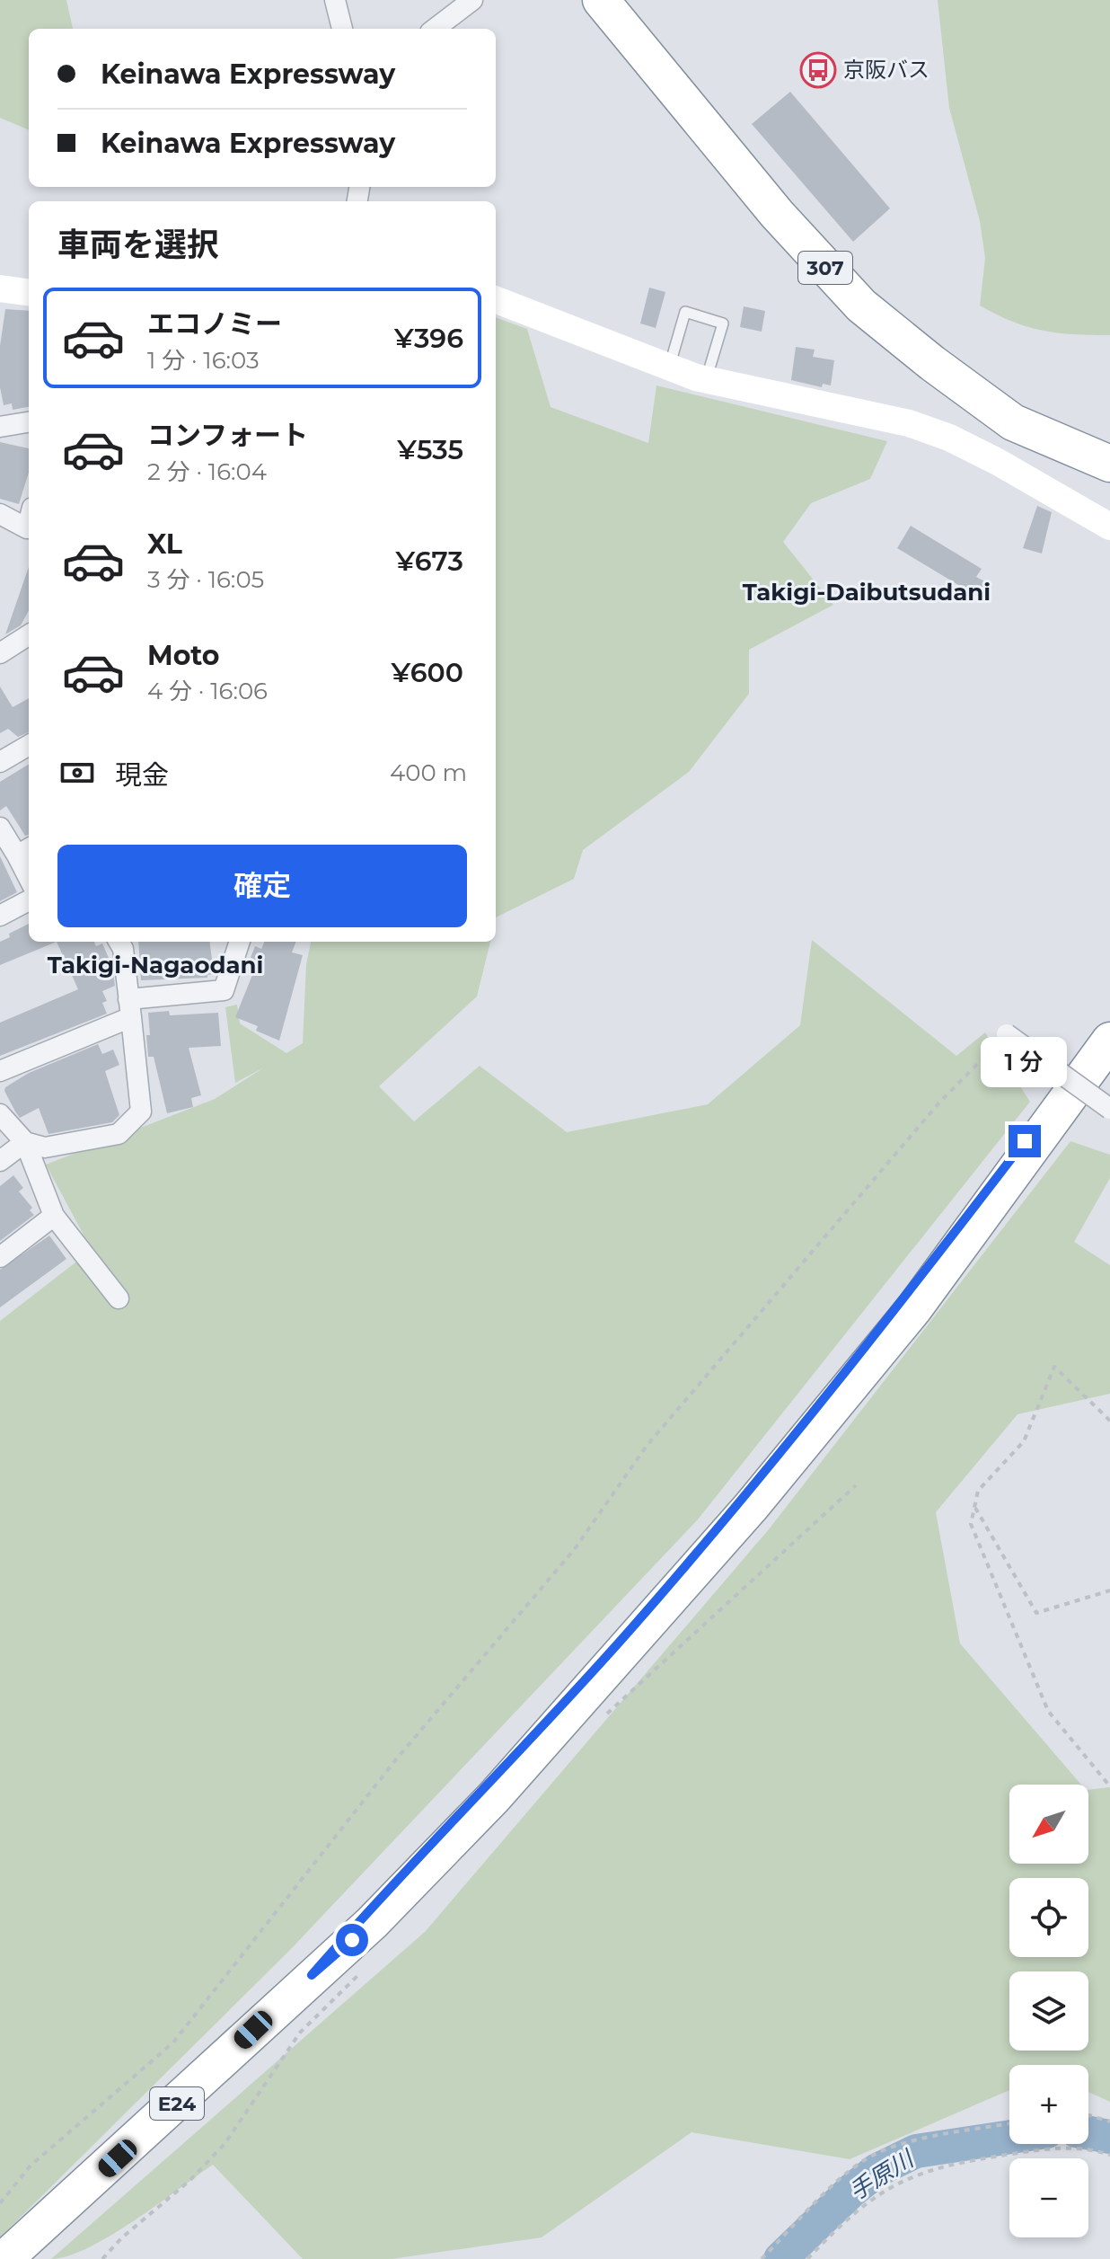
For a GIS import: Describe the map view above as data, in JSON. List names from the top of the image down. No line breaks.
{"streets":{"highway":["307","E24"]},"districts":["Takigi-Daibutsudani","Takigi-Nagaodani"],"water":["手原川"],"places":{"bus stop":["京阪バス"]},"north":"bottom left","page":{"banner":["Keinawa Expressway","Keinawa Expressway"],"heading":"車両を選択","list":[{"name":"エコノミー","note":"1 分 · 16:03","value":"¥396"},{"name":"コンフォート","note":"2 分 · 16:04","value":"¥535"},{"name":"XL","note":"3 分 · 16:05","value":"¥673"},{"name":"Moto","note":"4 分 · 16:06","value":"¥600"}],"pay":["現金","400 m"],"buttons":"確定","bubble":"1 分","map_buttons":["+","−"]}}
